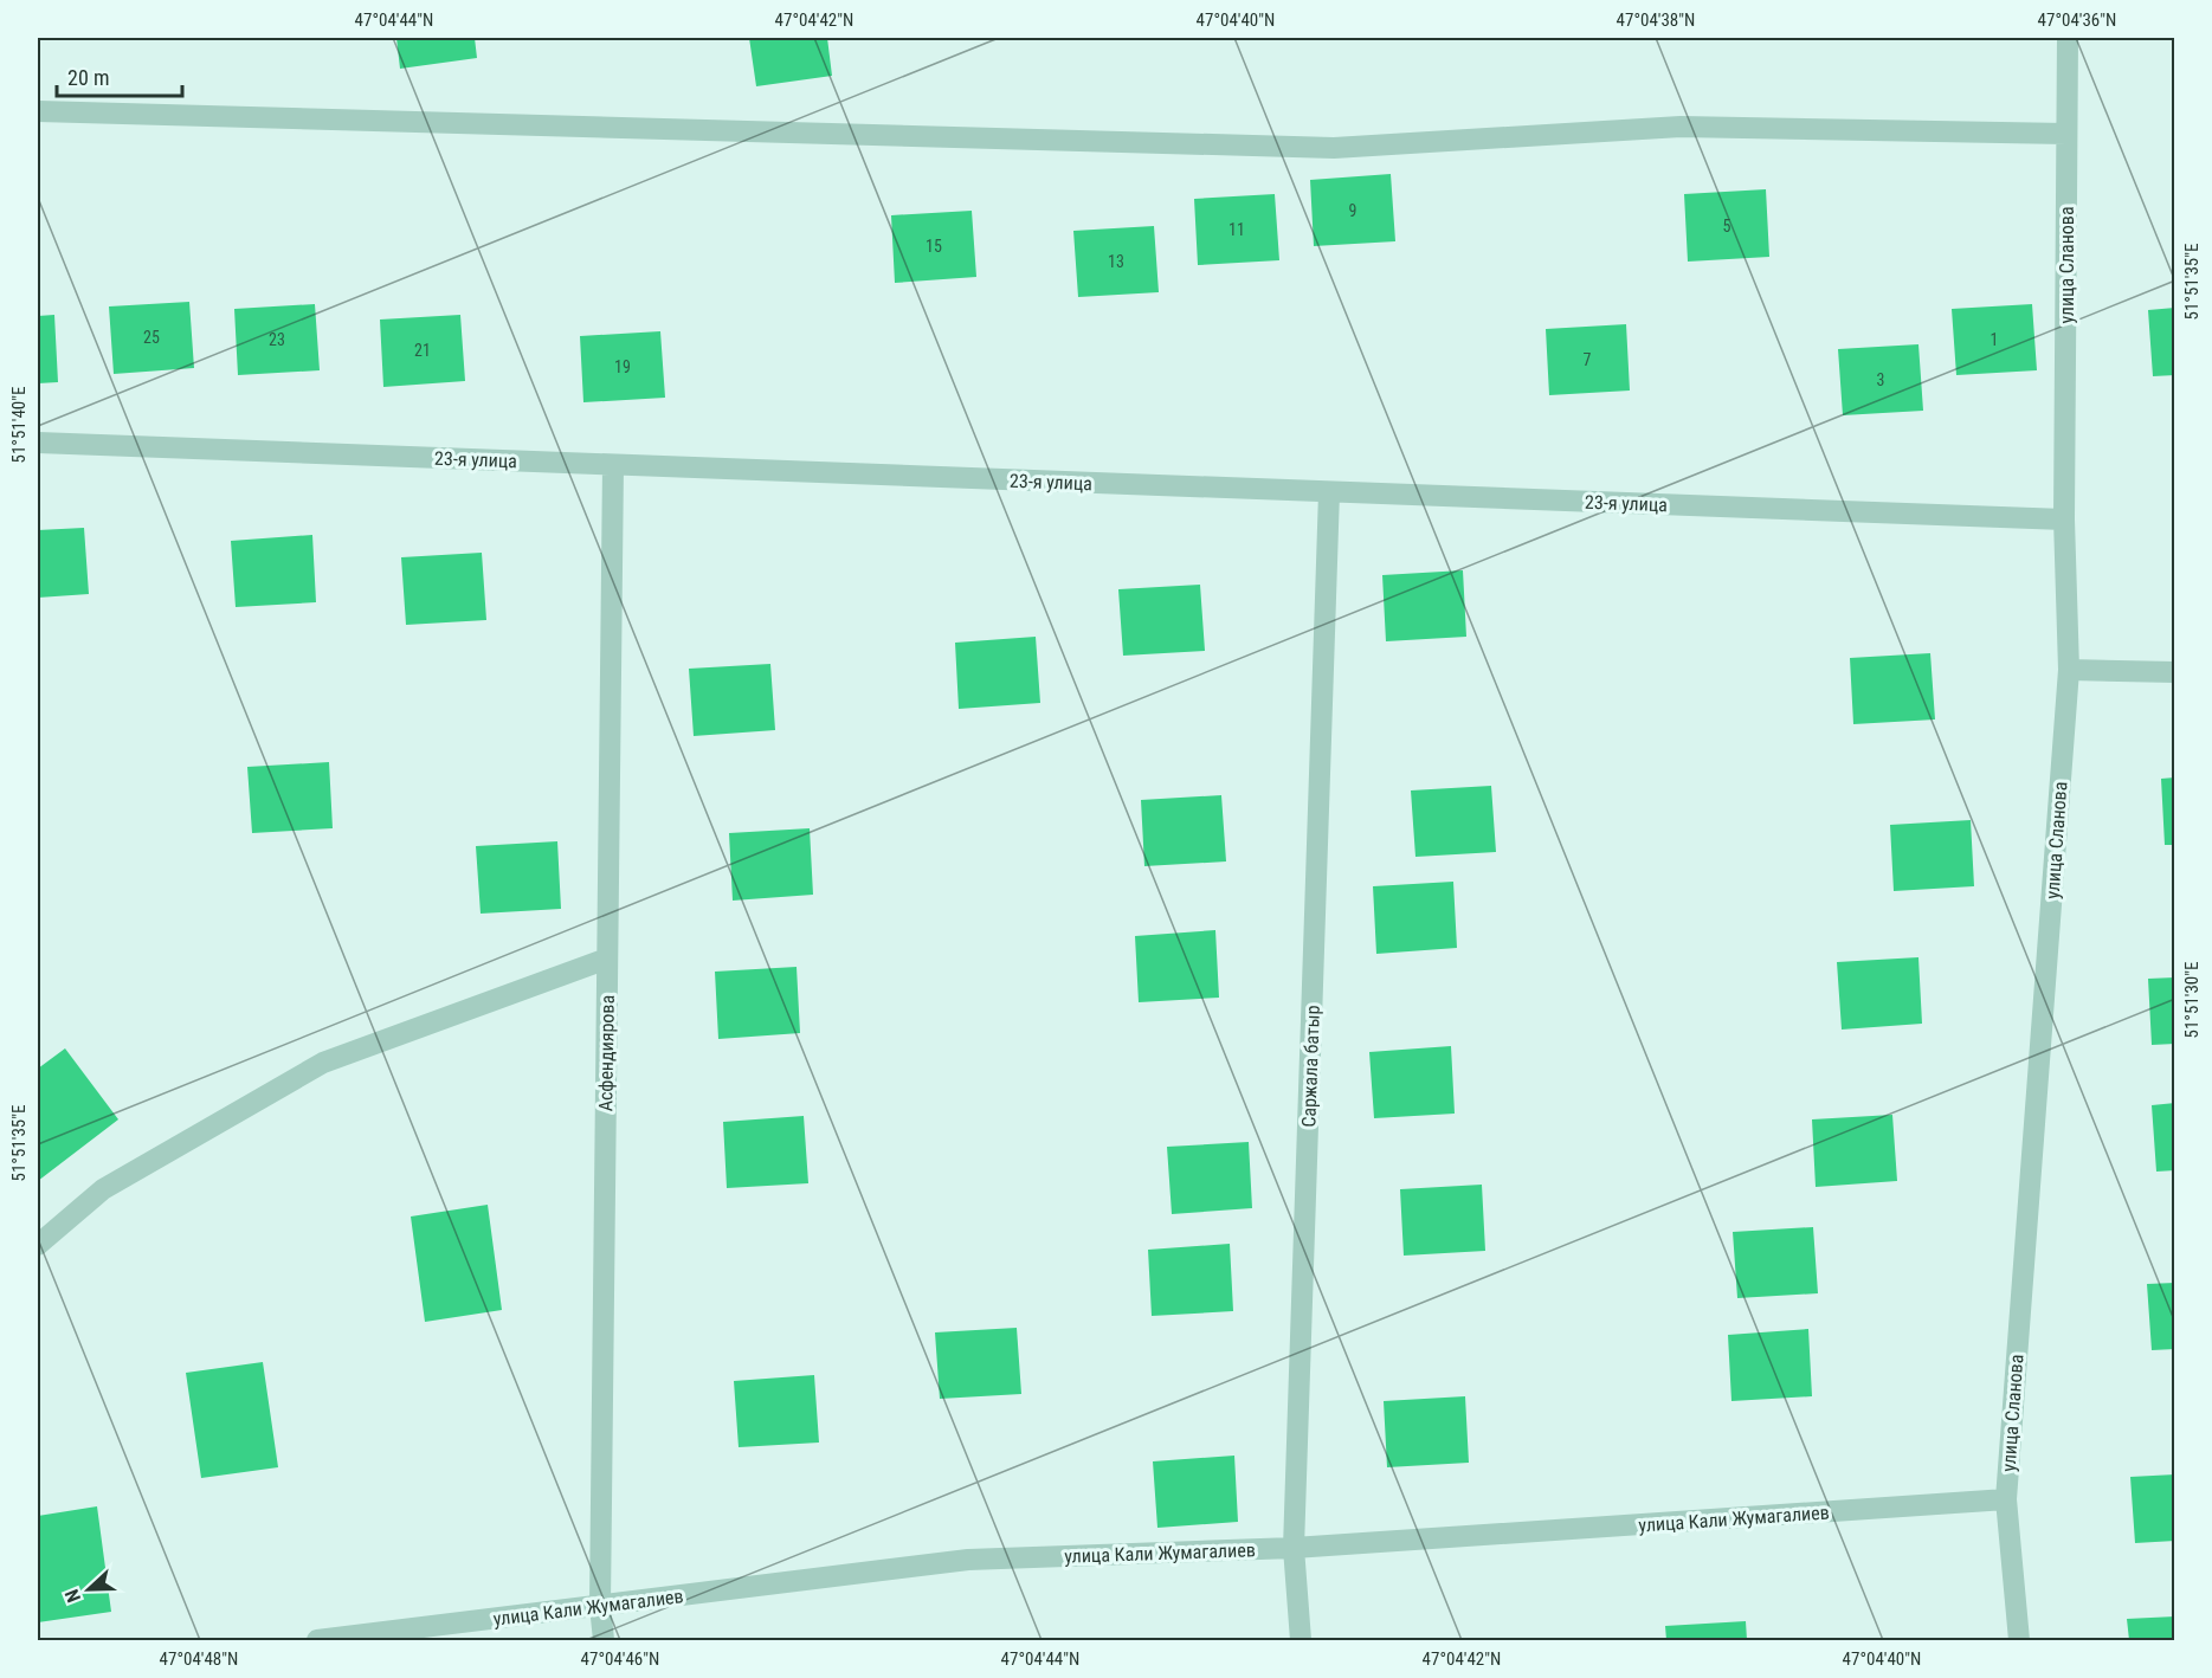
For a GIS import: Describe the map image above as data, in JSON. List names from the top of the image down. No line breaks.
{"streets":{"street":["улица Сланова","23-я улица","Асфендиярова","Саржала батыр","улица Кали Жумагалиев"]},"crossings":[["улица Сланова","23-я улица"],["улица Сланова","улица Кали Жумагалиев"],["23-я улица","Асфендиярова"],["23-я улица","Саржала батыр"],["Асфендиярова","улица Кали Жумагалиев"],["Саржала батыр","улица Кали Жумагалиев"]],"house_numbers":["9","5","11","15","13","25","23","1","21","7","19","3"],"scale_bar":"20 m","north":"left","coordinates":["47°04'44\"N","47°04'42\"N","47°04'40\"N","47°04'38\"N","47°04'36\"N","51°51'35\"E","51°51'40\"E","51°51'30\"E","47°04'48\"N","47°04'46\"N"]}
